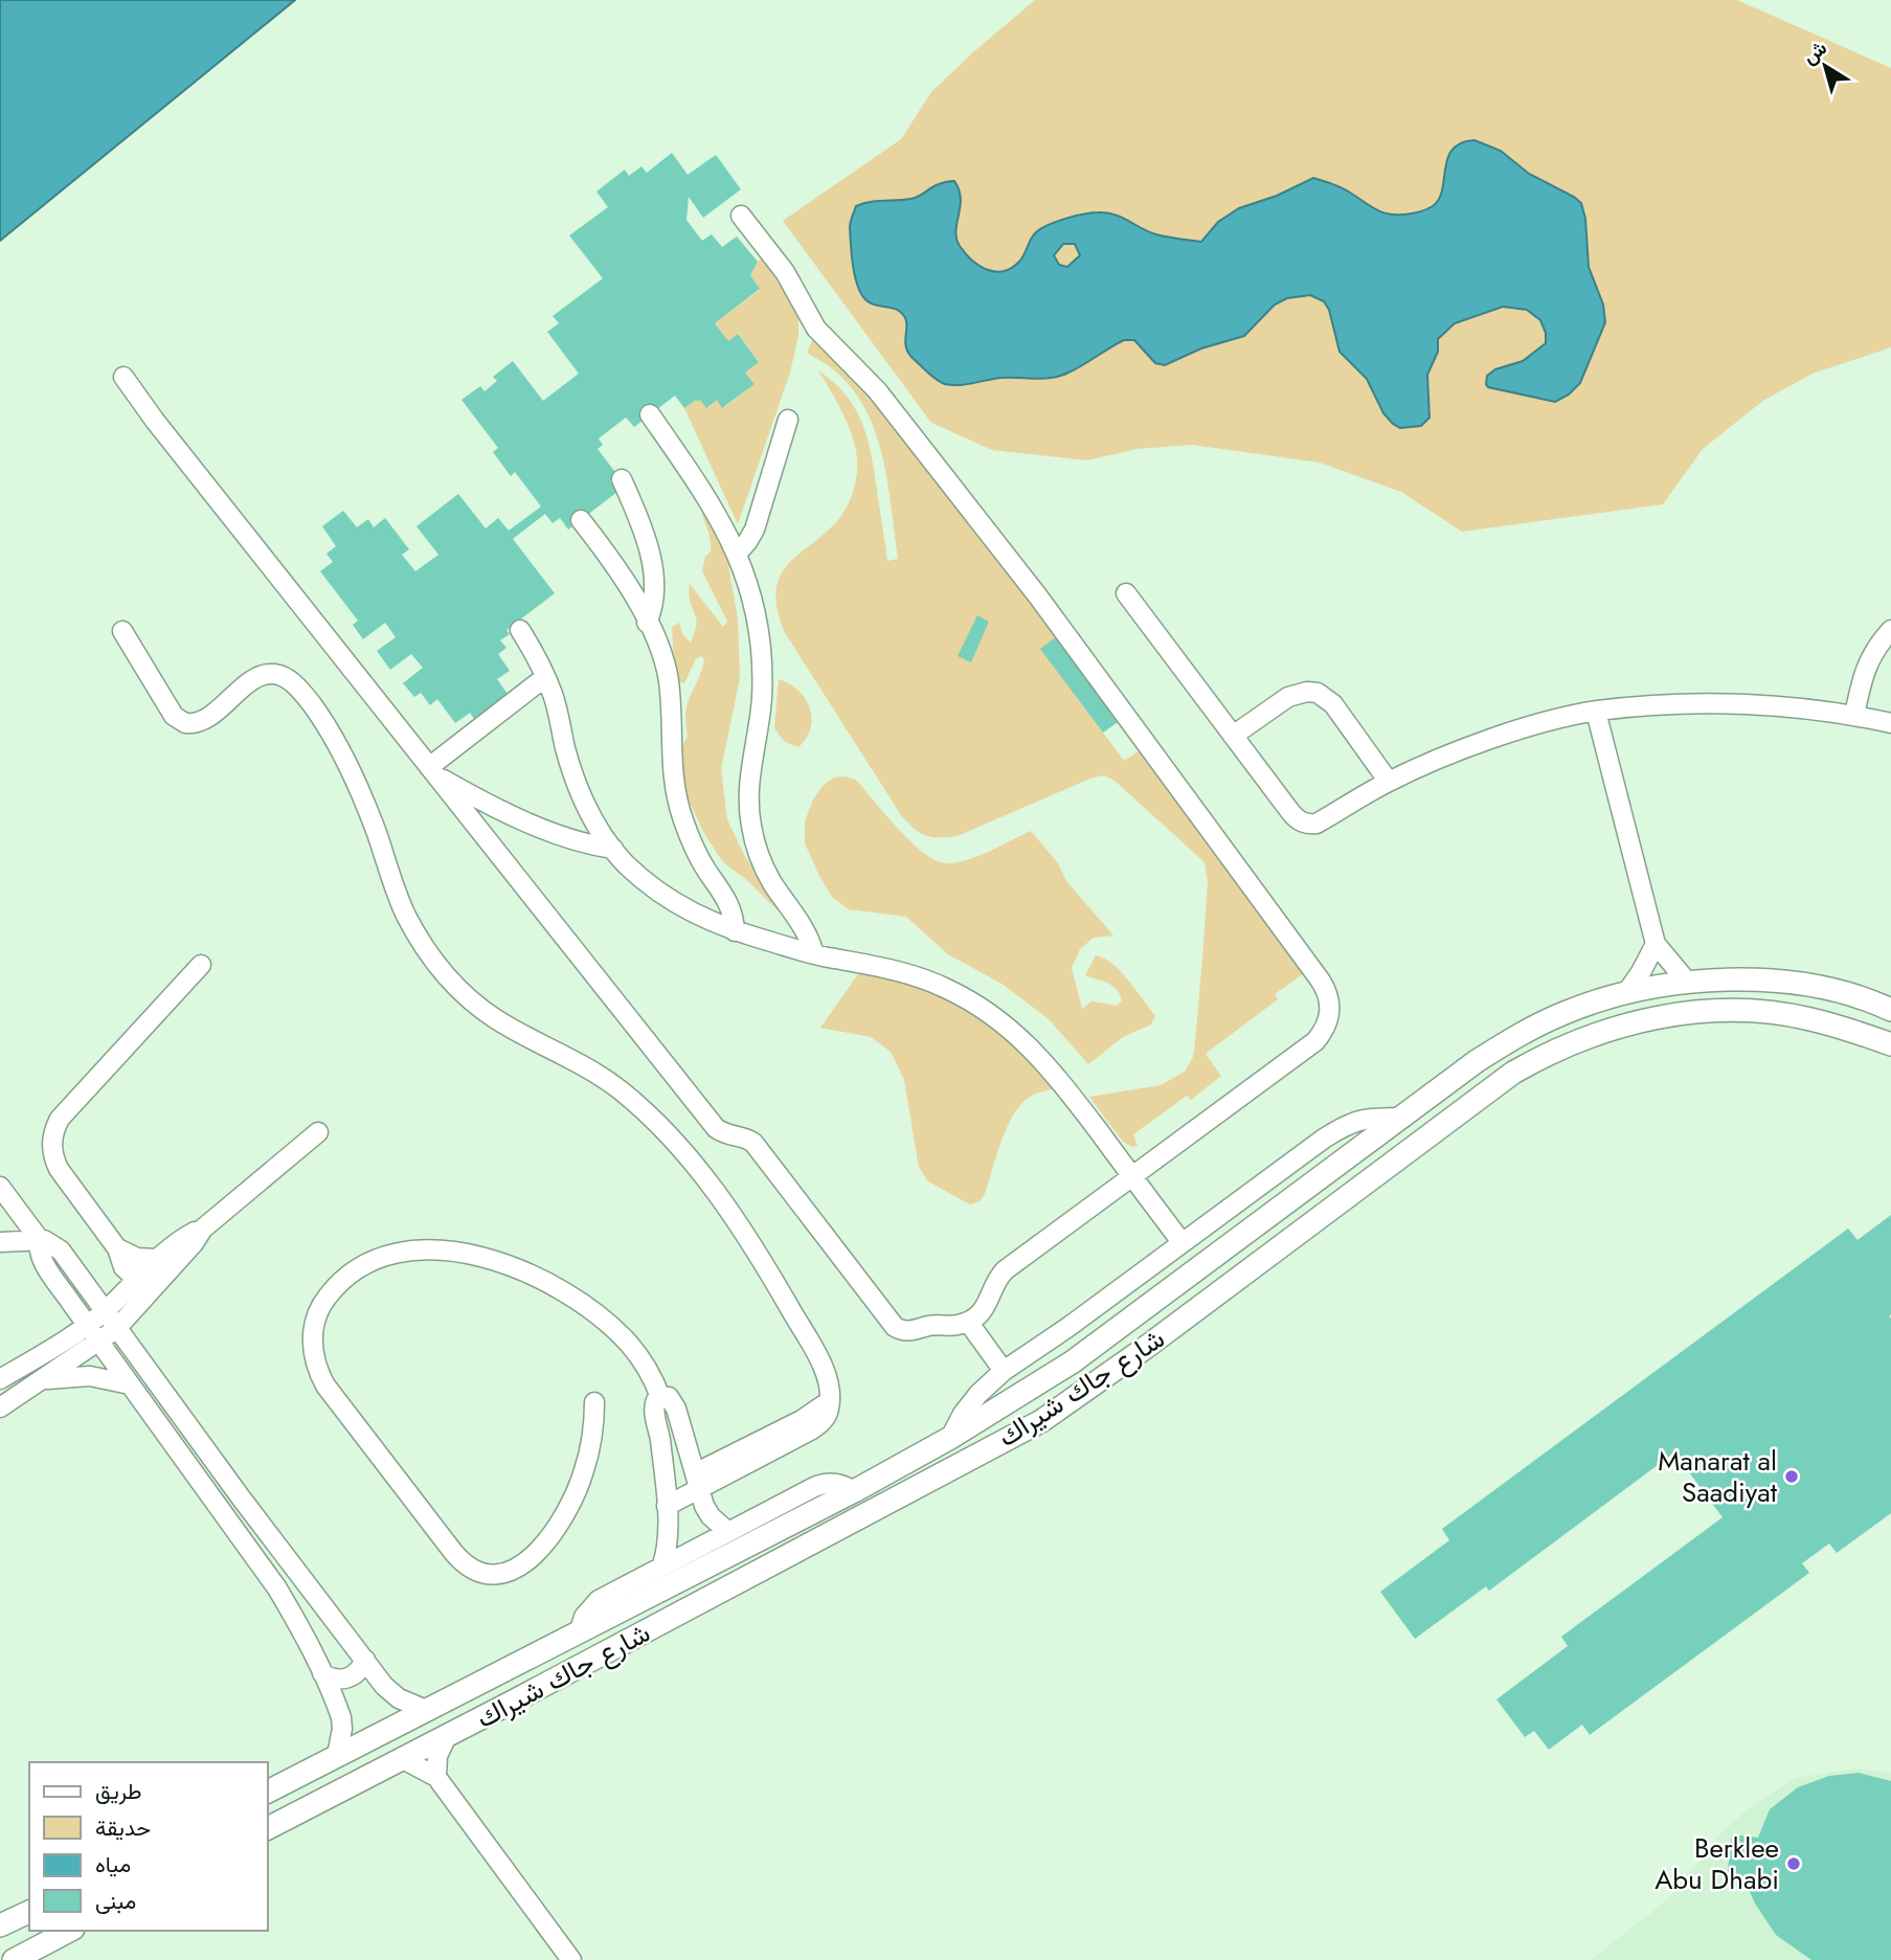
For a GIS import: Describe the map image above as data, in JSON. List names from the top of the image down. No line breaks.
{"streets":{"street":["شارع جاك شيراك"]},"places":["Manarat al Saadiyat","Berklee Abu Dhabi"],"legend":["طريق","حديقة","مياه","مبنى"],"north":"top left"}
